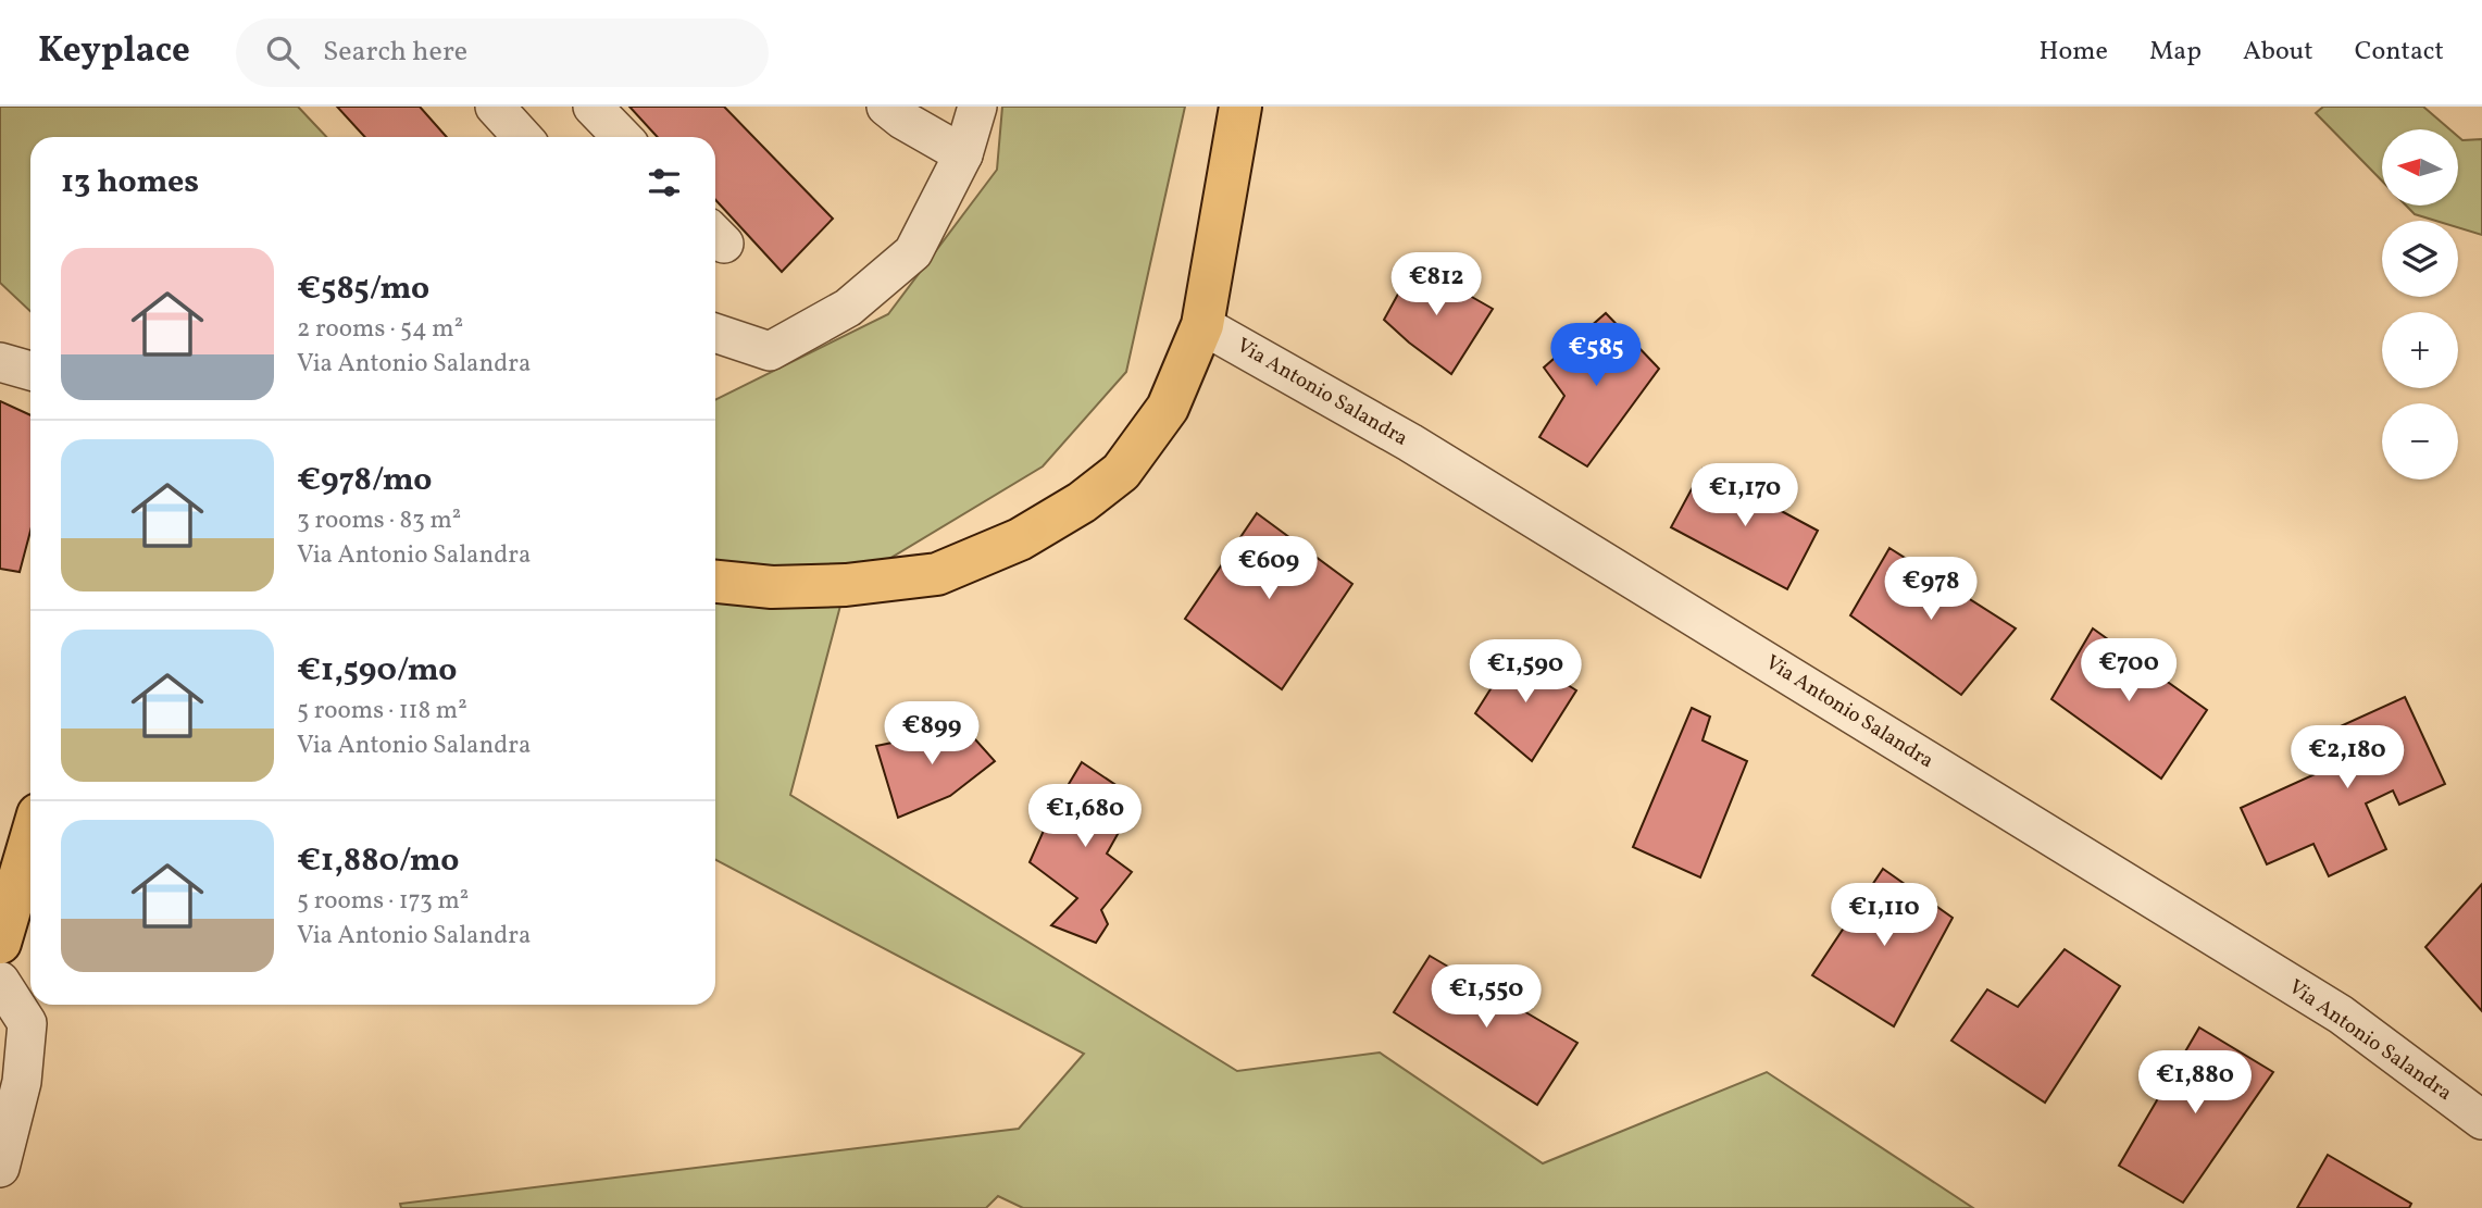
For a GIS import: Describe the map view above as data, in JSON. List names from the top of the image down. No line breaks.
{"streets":{"street":["Via Antonio Salandra"]},"north":"left","page":{"header":"Keyplace","search":"Search here","nav":["Home","Map","About","Contact"],"map_buttons":["+","−"],"heading":"13 homes","list":[{"name":"€585/mo","note":"2 rooms · 54 m² · Via Antonio Salandra"},{"name":"€978/mo","note":"3 rooms · 83 m² · Via Antonio Salandra"},{"name":"€1,590/mo","note":"5 rooms · 118 m² · Via Antonio Salandra"},{"name":"€1,880/mo","note":"5 rooms · 173 m² · Via Antonio Salandra"}],"price":["€812","€585","€1,170","€609","€978","€700","€1,590","€899","€2,180","€1,680","€1,110","€1,550","€1,880"]}}
